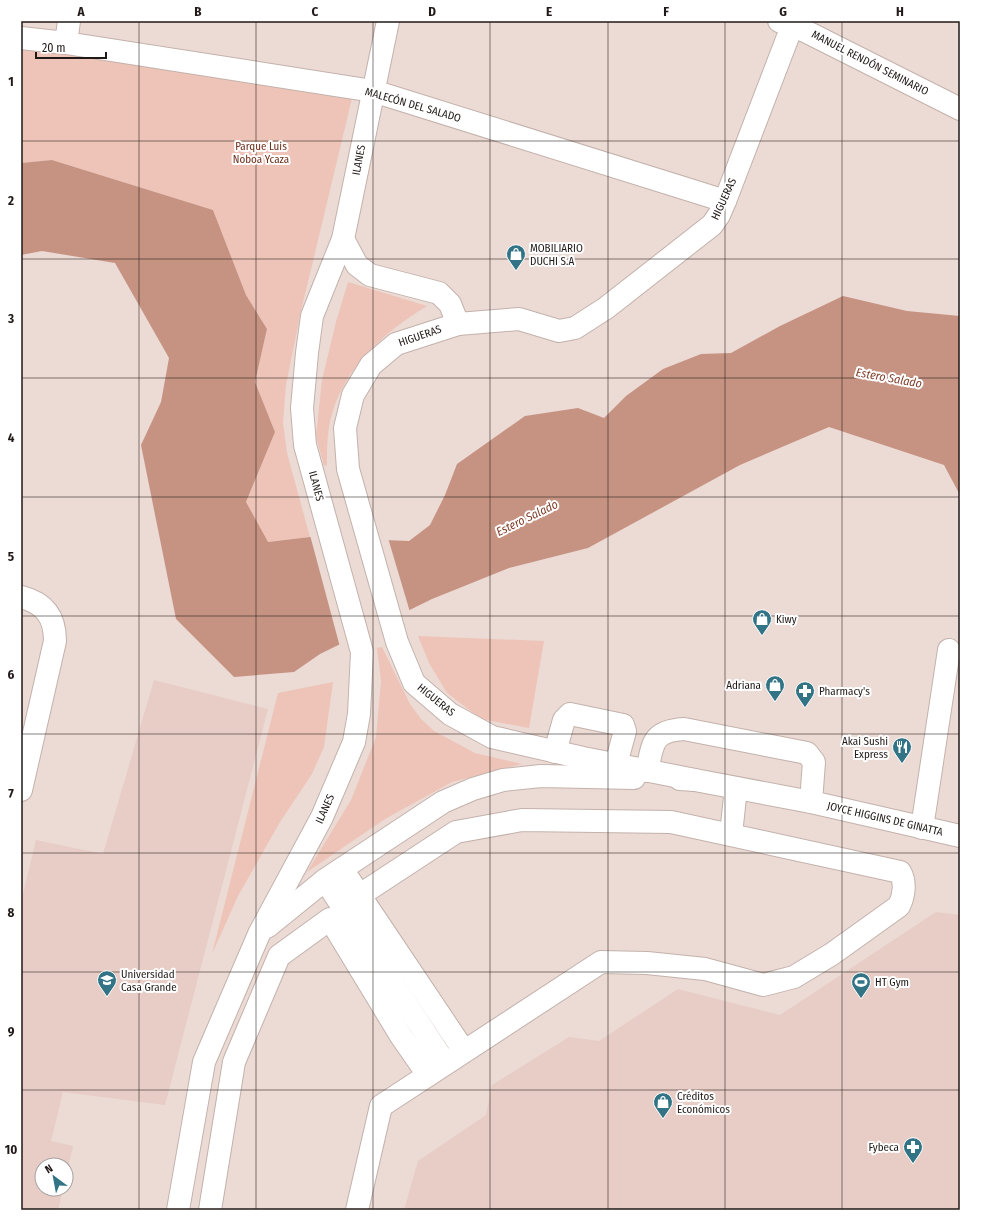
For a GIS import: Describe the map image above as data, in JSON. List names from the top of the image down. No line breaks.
{"streets":{"street":["MANUEL RENDÓN SEMINARIO","MALECÓN DEL SALADO","ILANES","HIGUERAS","JOYCE HIGGINS DE GINATTA"]},"crossings":[["MANUEL RENDÓN SEMINARIO","HIGUERAS"],["MALECÓN DEL SALADO","ILANES"],["MALECÓN DEL SALADO","HIGUERAS"],["HIGUERAS","JOYCE HIGGINS DE GINATTA"]],"water":["Estero Salado"],"parks":["Parque Luis Noboa Ycaza"],"places":{"shop":["MOBILIARIO DUCHI S.A","Kiwy","Adriana","Créditos Económicos"],"pharmacy":["Pharmacy's","Fybeca"],"restaurant":["Akai Sushi Express"],"school or university":["Universidad Casa Grande"],"sports":["HT Gym"]},"scale_bar":"20 m","north":"top left","grid":{"columns":["A","B","C","D","E","F","G","H"],"rows":["1","2","3","4","5","6","7","8","9","10"]}}
